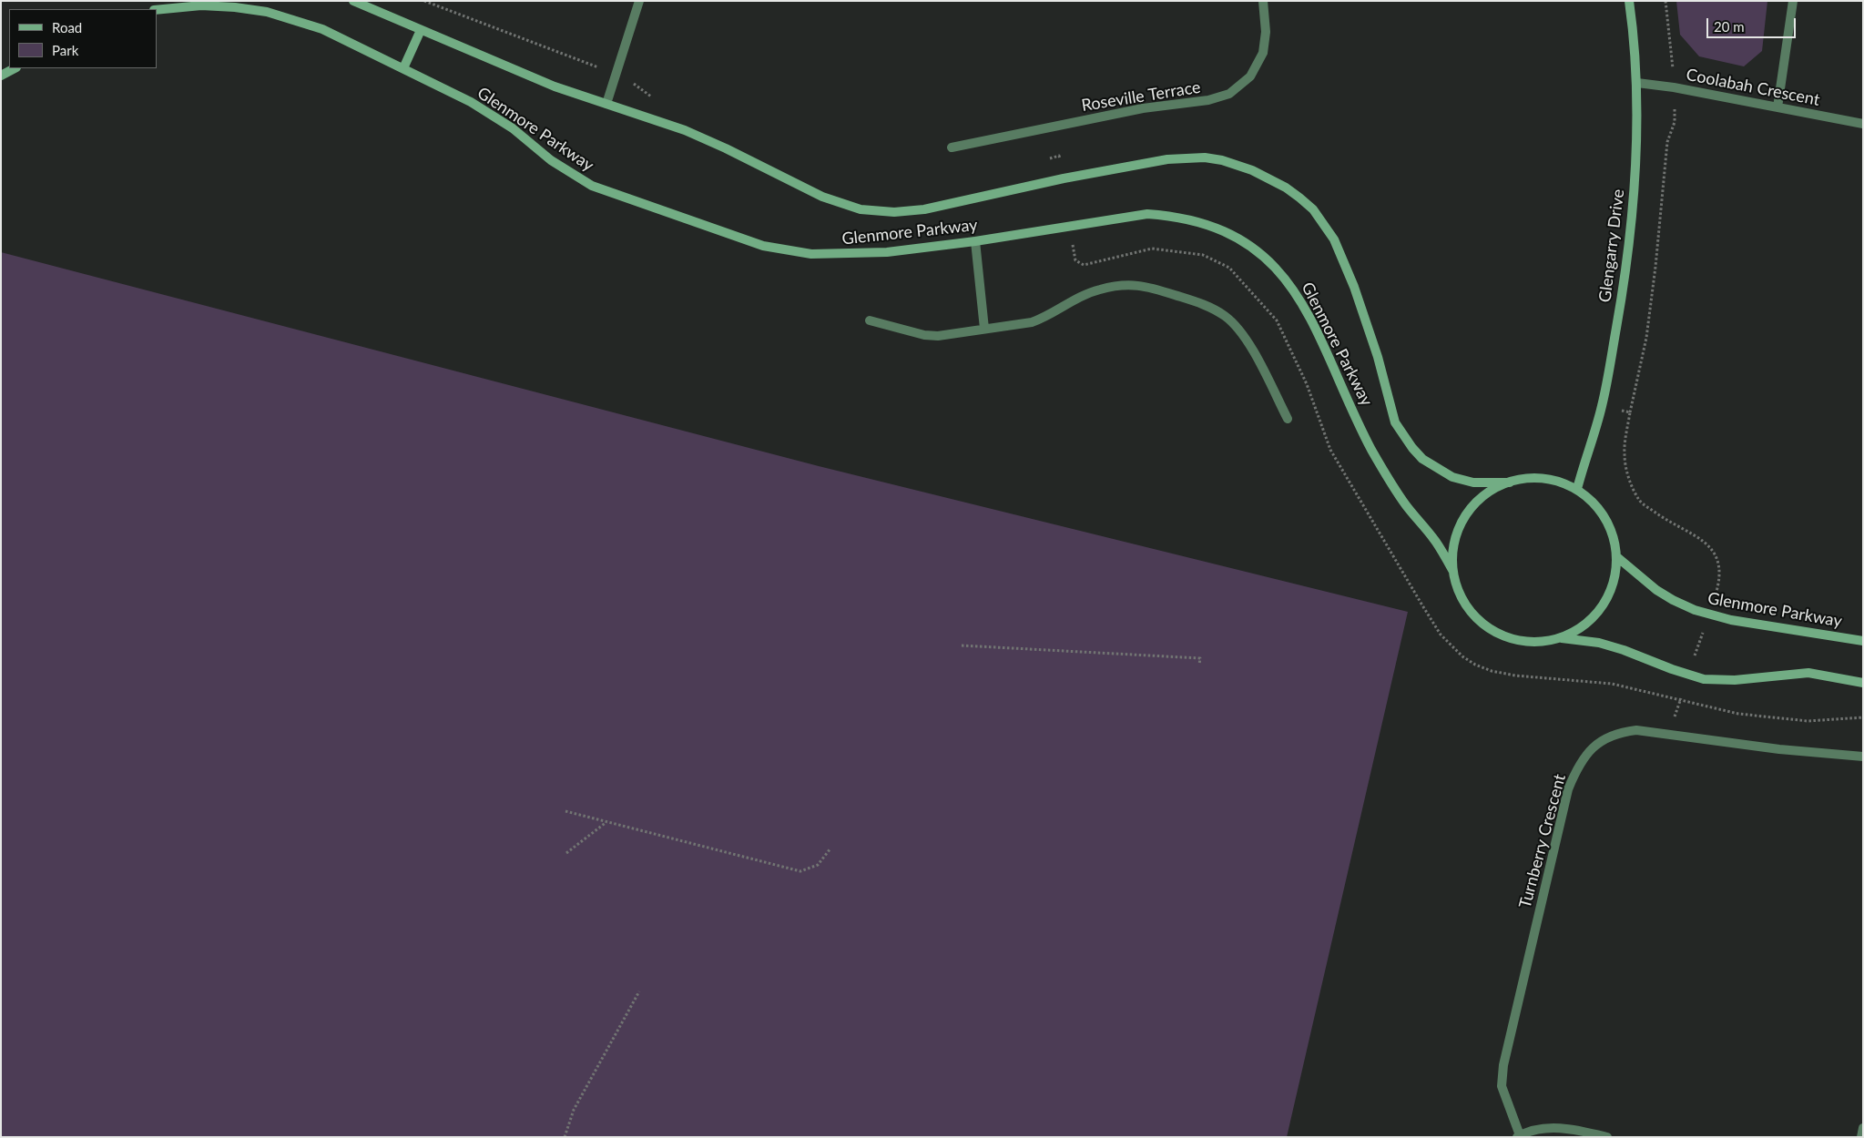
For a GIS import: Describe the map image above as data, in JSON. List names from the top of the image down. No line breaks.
{"streets":{"main road":["Glenmore Parkway","Glengarry Drive"],"street":["Coolabah Crescent","Roseville Terrace","Turnberry Crescent"]},"crossings":[["Coolabah Crescent","Glengarry Drive"]],"legend":["Road","Park"],"scale_bar":"20 m"}
